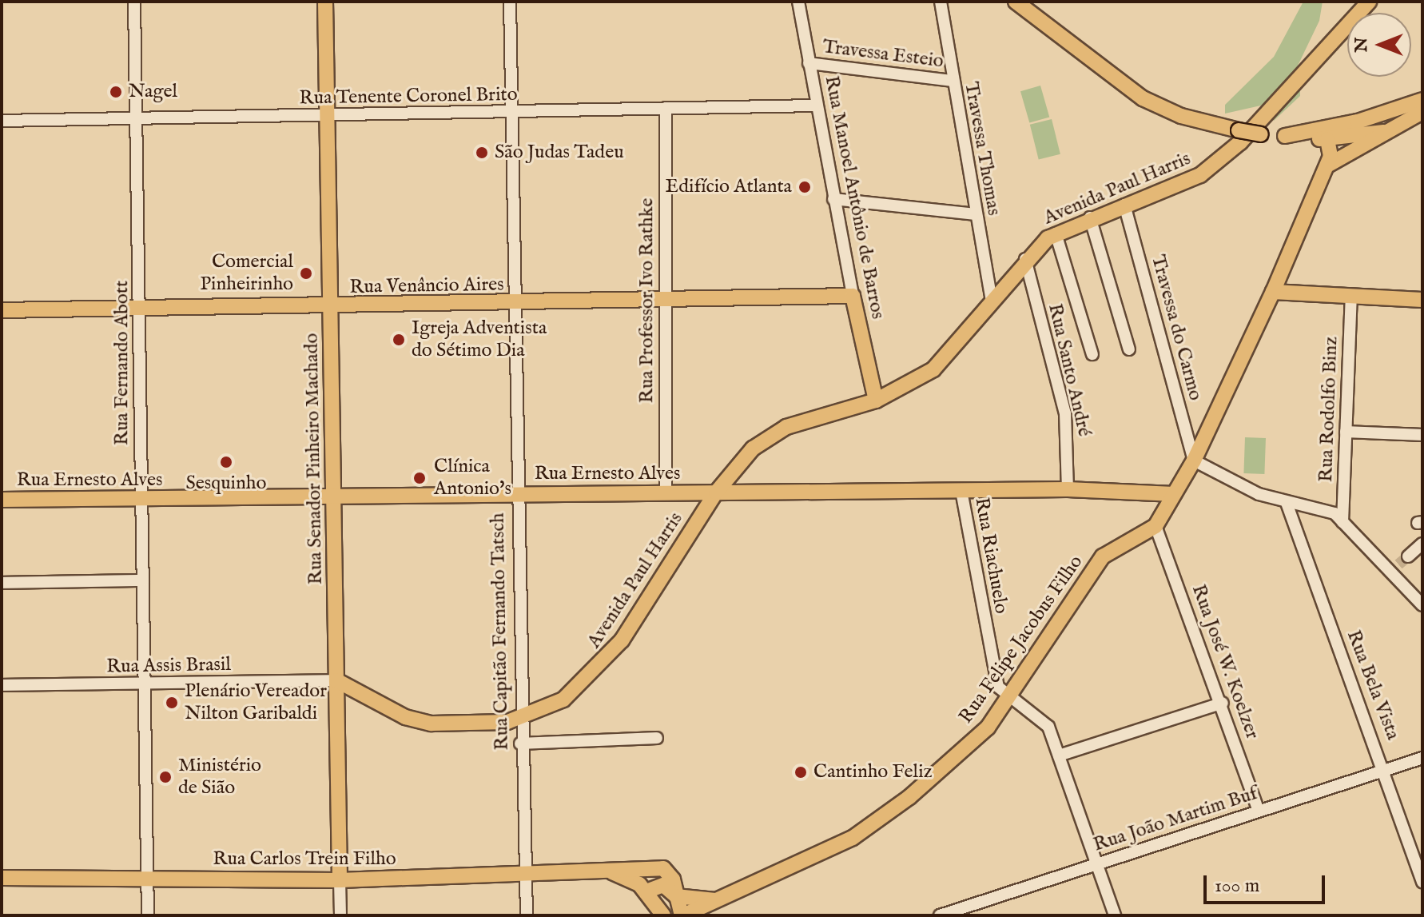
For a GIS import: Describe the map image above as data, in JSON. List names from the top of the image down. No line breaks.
{"streets":{"main road":["Avenida Paul Harris","Rua Manoel Antônio de Barros","Rua Venâncio Aires","Rua Senador Pinheiro Machado","Rua Ernesto Alves","Rua Felipe Jacobus Filho","Rua Carlos Trein Filho"],"street":["Travessa Esteio","Rua Tenente Coronel Brito","Travessa Thomas","Rua Professor Ivo Rathke","Travessa do Carmo","Rua Fernando Abott","Rua Santo André","Rua Rodolfo Binz","Rua Riachuelo","Rua Capitão Fernando Tatsch","Rua José W. Koelzer","Rua Assis Brasil","Rua Bela Vista","Rua João Martim Buf"]},"crossings":[["Travessa Esteio","Travessa Thomas"],["Travessa Esteio","Rua Manoel Antônio de Barros"],["Rua Tenente Coronel Brito","Rua Manoel Antônio de Barros"],["Rua Tenente Coronel Brito","Rua Professor Ivo Rathke"],["Rua Tenente Coronel Brito","Rua Fernando Abott"],["Rua Tenente Coronel Brito","Rua Senador Pinheiro Machado"],["Rua Tenente Coronel Brito","Rua Capitão Fernando Tatsch"],["Travessa Thomas","Avenida Paul Harris"],["Avenida Paul Harris","Rua Manoel Antônio de Barros"],["Avenida Paul Harris","Travessa do Carmo"],["Avenida Paul Harris","Rua Santo André"],["Avenida Paul Harris","Rua Senador Pinheiro Machado"],["Avenida Paul Harris","Rua Ernesto Alves"],["Avenida Paul Harris","Rua Capitão Fernando Tatsch"],["Avenida Paul Harris","Rua Assis Brasil"],["Rua Manoel Antônio de Barros","Rua Venâncio Aires"],["Rua Venâncio Aires","Rua Professor Ivo Rathke"],["Rua Venâncio Aires","Rua Fernando Abott"],["Rua Venâncio Aires","Rua Senador Pinheiro Machado"],["Rua Venâncio Aires","Rua Capitão Fernando Tatsch"],["Rua Professor Ivo Rathke","Rua Ernesto Alves"],["Rua Fernando Abott","Rua Ernesto Alves"],["Rua Fernando Abott","Rua Assis Brasil"],["Rua Fernando Abott","Rua Carlos Trein Filho"],["Rua Santo André","Rua Ernesto Alves"],["Rua Senador Pinheiro Machado","Rua Ernesto Alves"],["Rua Senador Pinheiro Machado","Rua Assis Brasil"],["Rua Senador Pinheiro Machado","Rua Carlos Trein Filho"],["Rua Ernesto Alves","Rua Riachuelo"],["Rua Ernesto Alves","Rua Capitão Fernando Tatsch"],["Rua Riachuelo","Rua Felipe Jacobus Filho"],["Rua Capitão Fernando Tatsch","Rua Carlos Trein Filho"],["Rua Felipe Jacobus Filho","Rua José W. Koelzer"],["Rua José W. Koelzer","Rua João Martim Buf"],["Rua Bela Vista","Rua João Martim Buf"]],"places":["Nagel","São Judas Tadeu","Edifício Atlanta","Comercial Pinheirinho","Igreja Adventista do Sétimo Dia","Sesquinho","Clínica Antonio's","Plenário Vereador Nilton Garibaldi","Cantinho Feliz","Ministério de Sião"],"scale_bar":"100 m","north":"left"}
